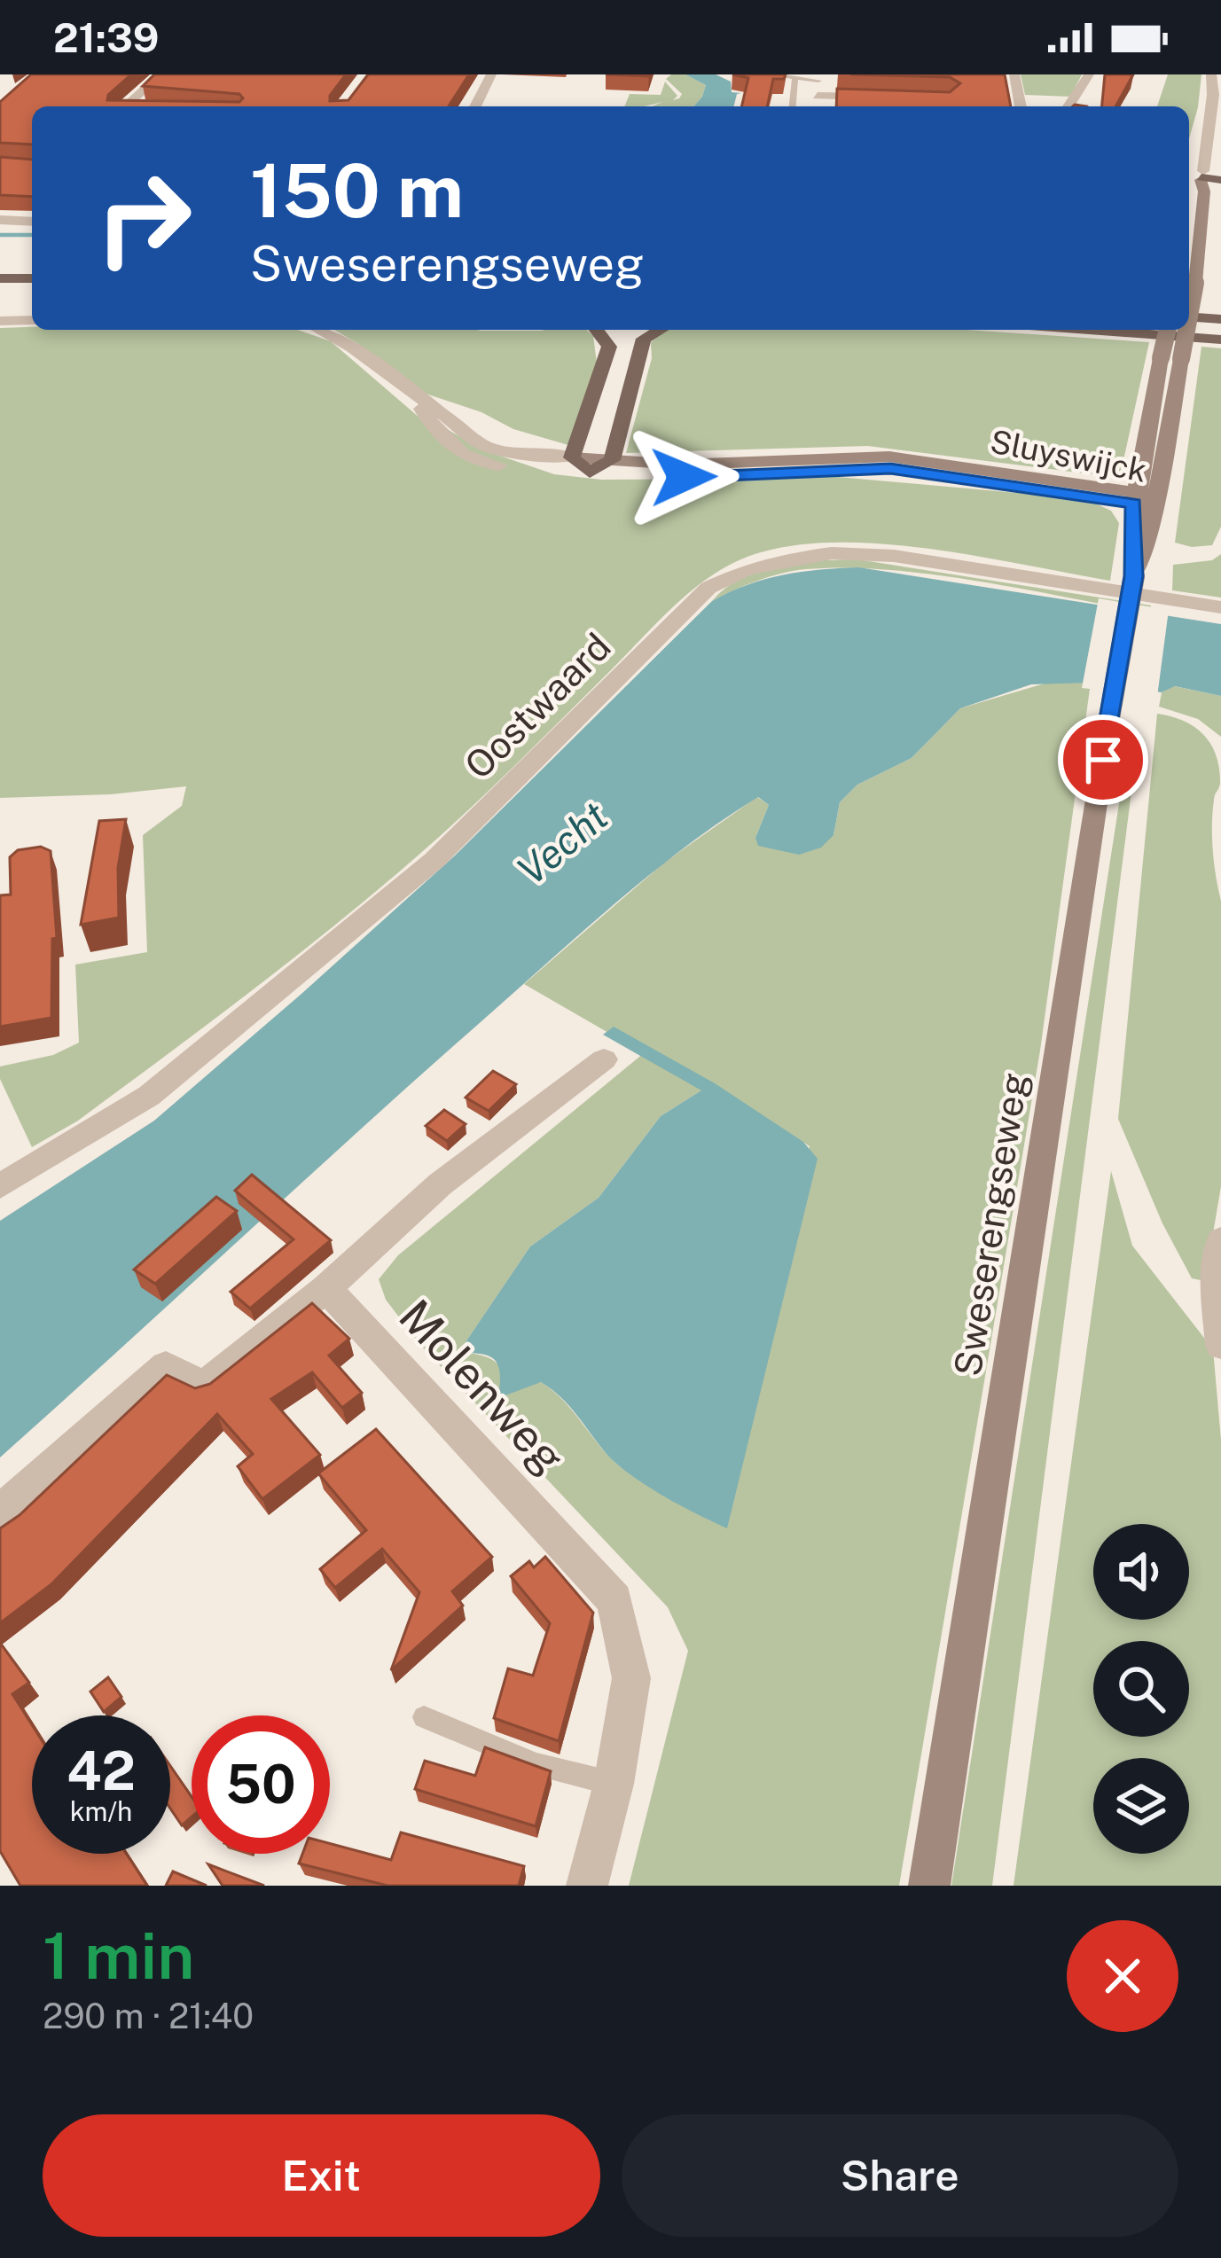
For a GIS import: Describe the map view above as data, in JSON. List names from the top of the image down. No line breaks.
{"streets":{"main road":["Sluyswijck","Sweserengseweg"],"street":["Oostwaard","Molenweg"]},"crossings":[["Sluyswijck","Sweserengseweg"]],"water":["Vecht"],"page":{"status":"21:39","turn":["150 m","Sweserengseweg"],"speed":"42 km/h","limit":"50","heading":["1 min","290 m · 21:40"],"buttons":["Exit","Share"]}}
